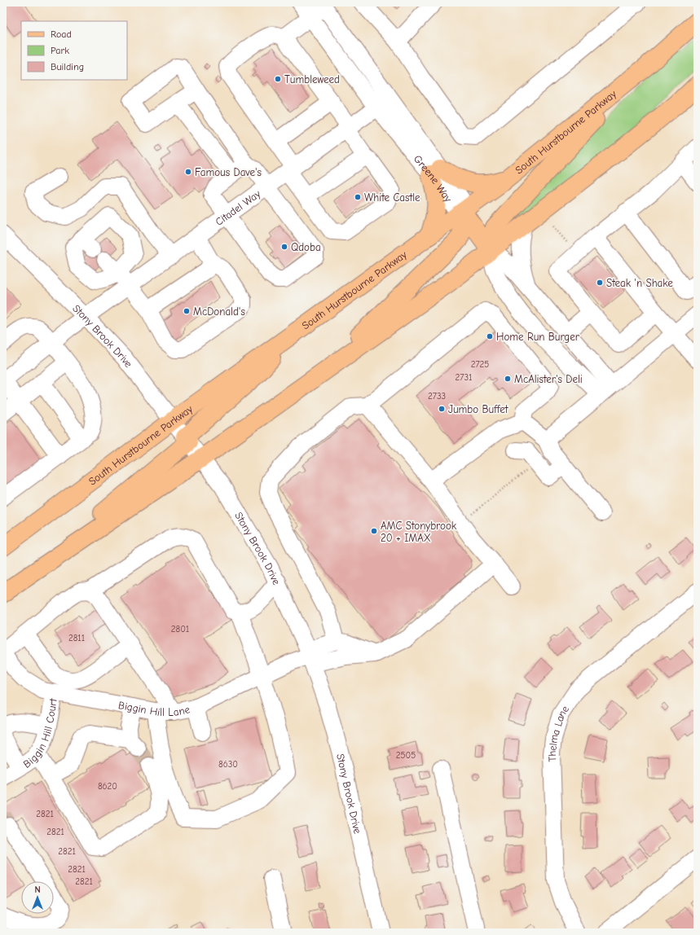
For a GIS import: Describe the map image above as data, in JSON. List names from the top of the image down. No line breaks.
{"streets":{"main road":["South Hurstbourne Parkway"],"street":["Greene Way","Citadel Way","Stony Brook Drive","Biggin Hill Lane","Biggin Hill Court","Thelma Lane"]},"crossings":[["South Hurstbourne Parkway","Greene Way"],["South Hurstbourne Parkway","Stony Brook Drive"],["Greene Way","Citadel Way"],["Citadel Way","Stony Brook Drive"],["Stony Brook Drive","Biggin Hill Lane"],["Biggin Hill Lane","Biggin Hill Court"]],"places":["Tumbleweed","Famous Dave's","White Castle","Qdoba","Steak 'n Shake","McDonald's","Home Run Burger","McAlister's Deli","Jumbo Buffet","AMC Stonybrook 20 + IMAX"],"house_numbers":["2725","2731","2733","2801","2811","2505","8630","8620","2821","2821","2821","2821","2821"],"legend":["Road","Park","Building"],"north":"top"}
